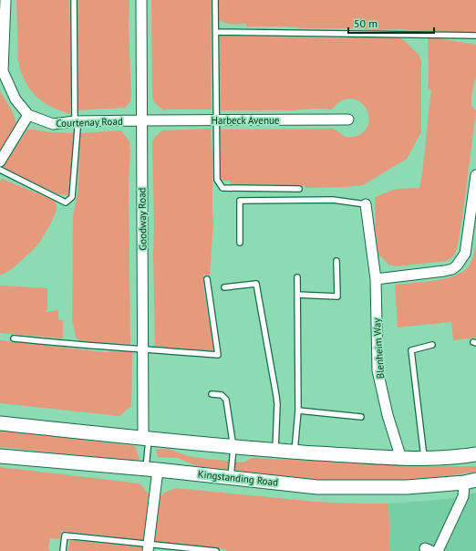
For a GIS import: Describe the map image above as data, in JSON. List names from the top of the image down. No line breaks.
{"streets":{"main road":["Kingstanding Road"],"street":["Harbeck Avenue","Courtenay Road","Goodway Road","Blenheim Way"]},"crossings":[["Harbeck Avenue","Courtenay Road"],["Harbeck Avenue","Goodway Road"],["Courtenay Road","Goodway Road"]],"scale_bar":"50 m"}
